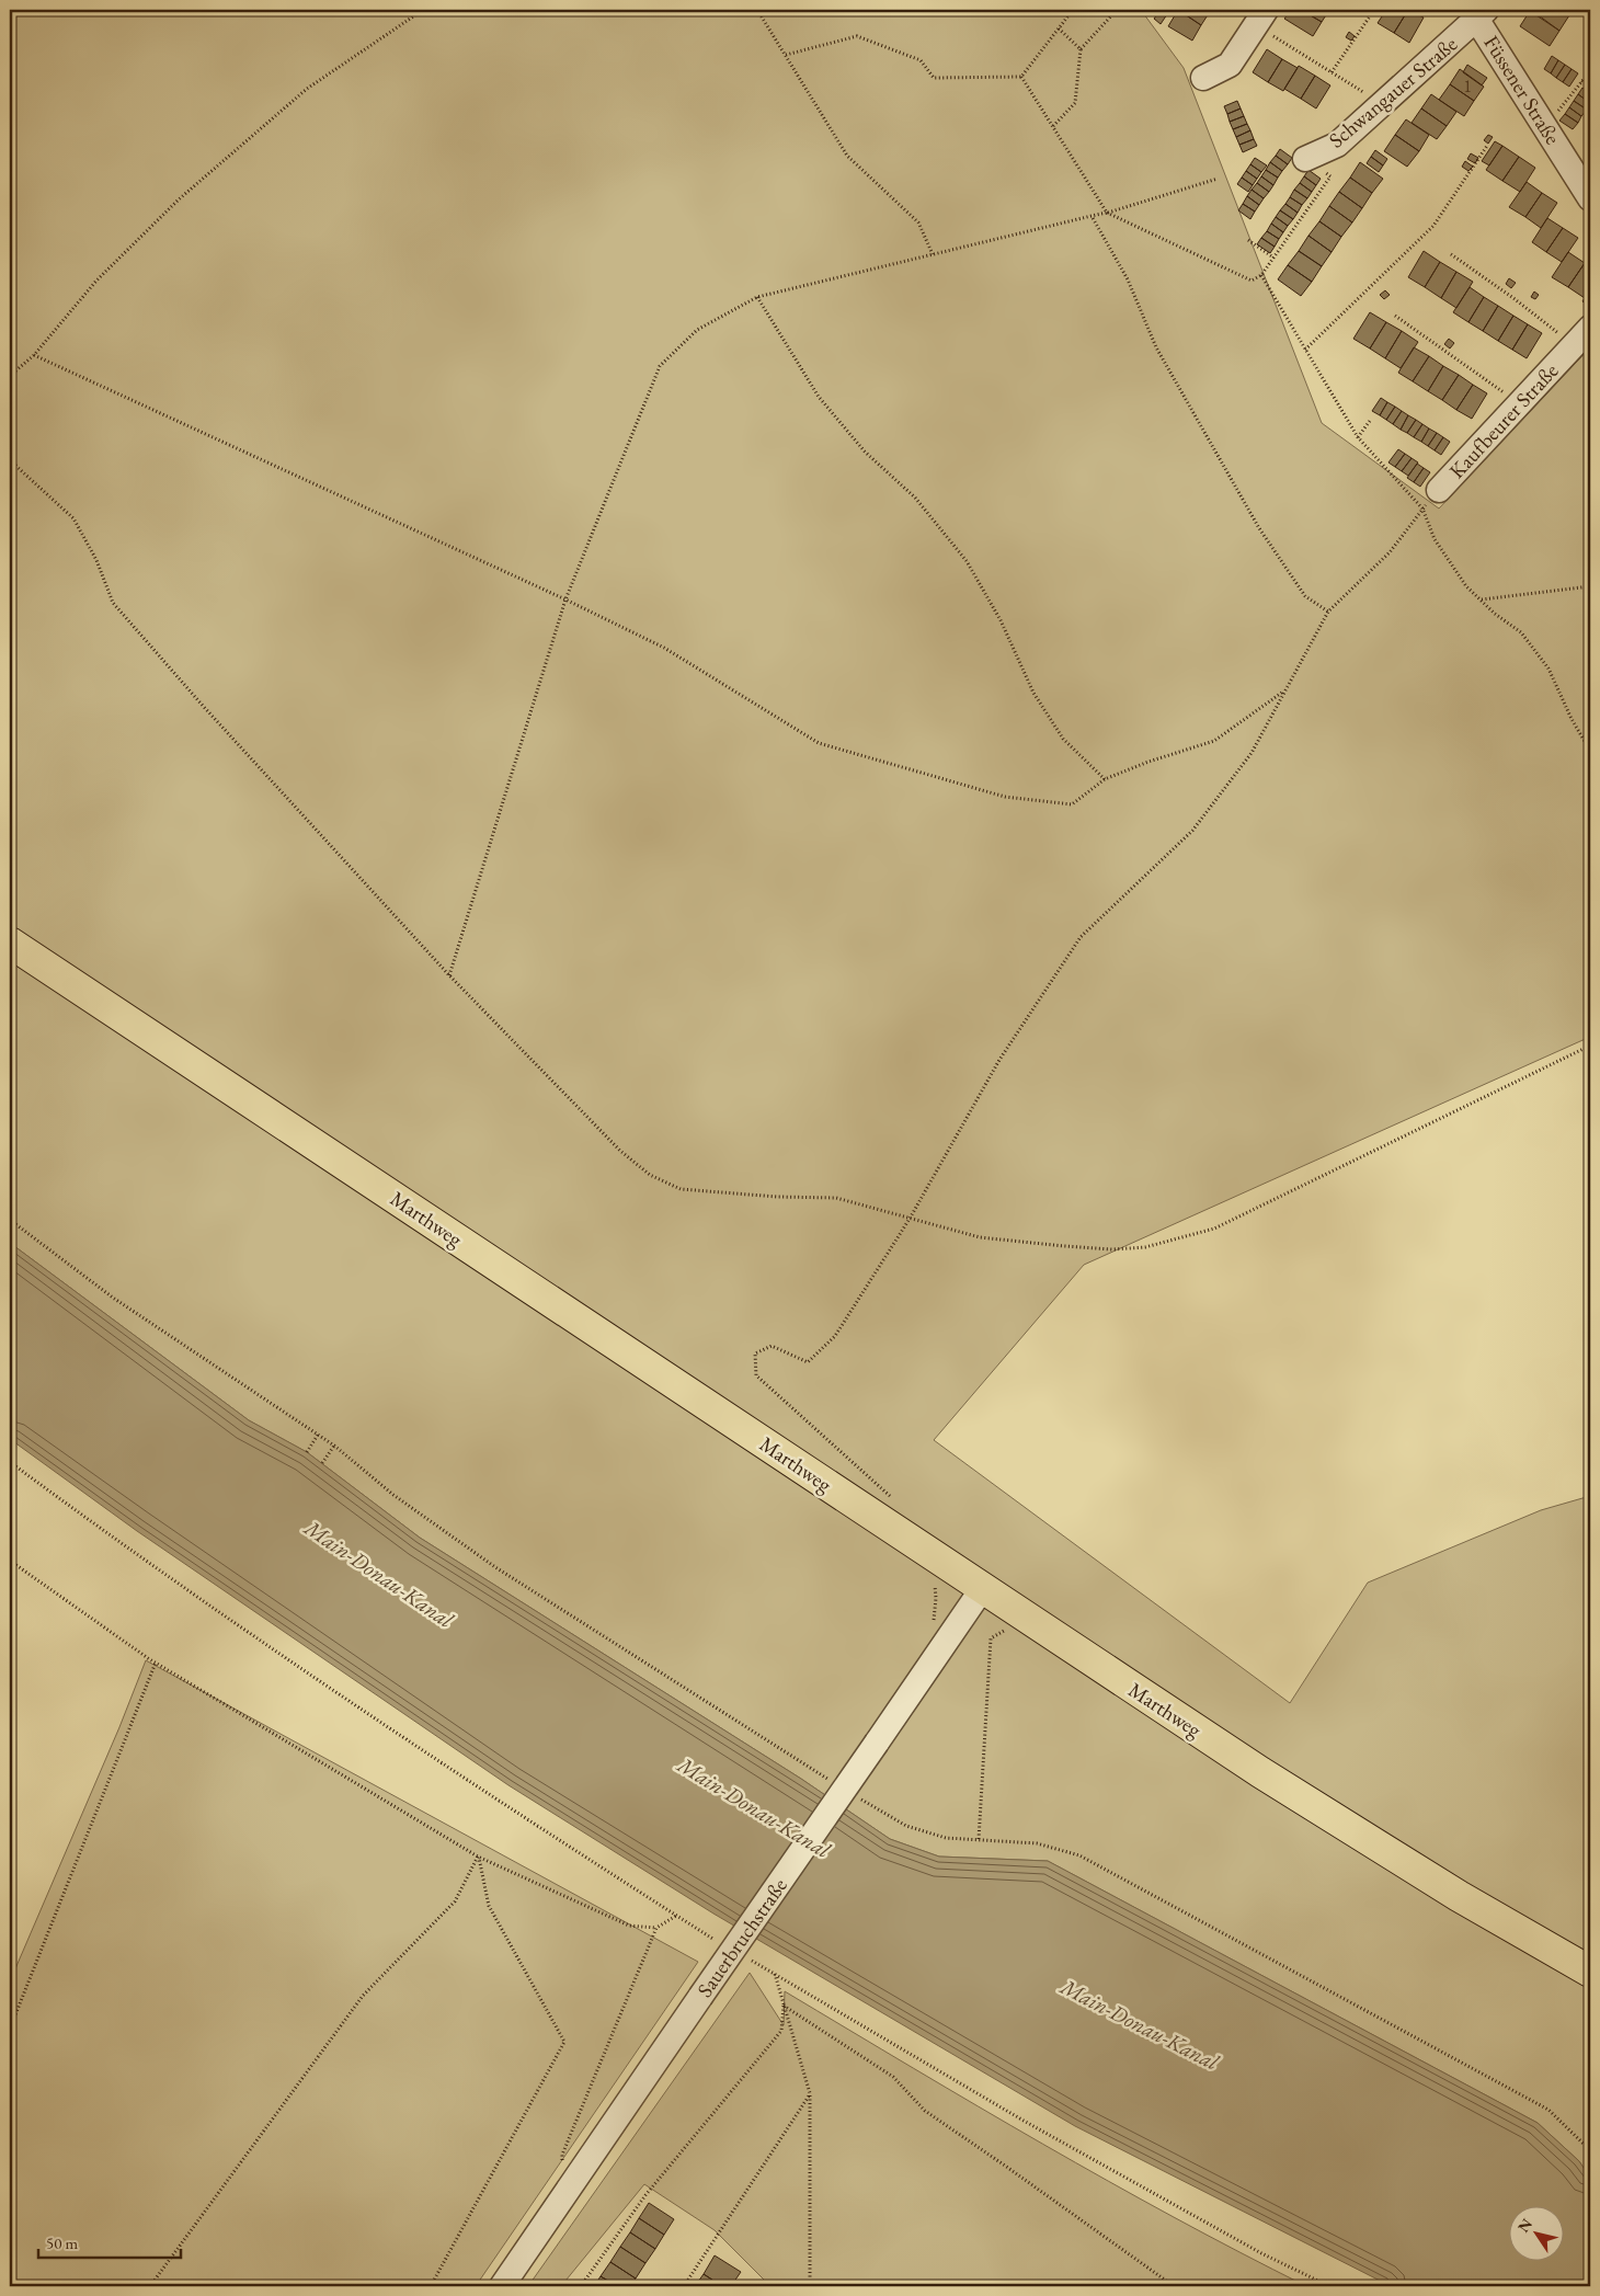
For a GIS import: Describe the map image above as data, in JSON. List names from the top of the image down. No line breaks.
{"streets":{"main road":["Marthweg"],"street":["Füssener Straße","Schwangauer Straße","Kaufbeurer Straße","Sauerbruchstraße"]},"crossings":[["Füssener Straße","Schwangauer Straße"],["Marthweg","Sauerbruchstraße"]],"water":["Main-Donau-Kanal"],"house_numbers":["1"],"scale_bar":"50 m","north":"top left"}
